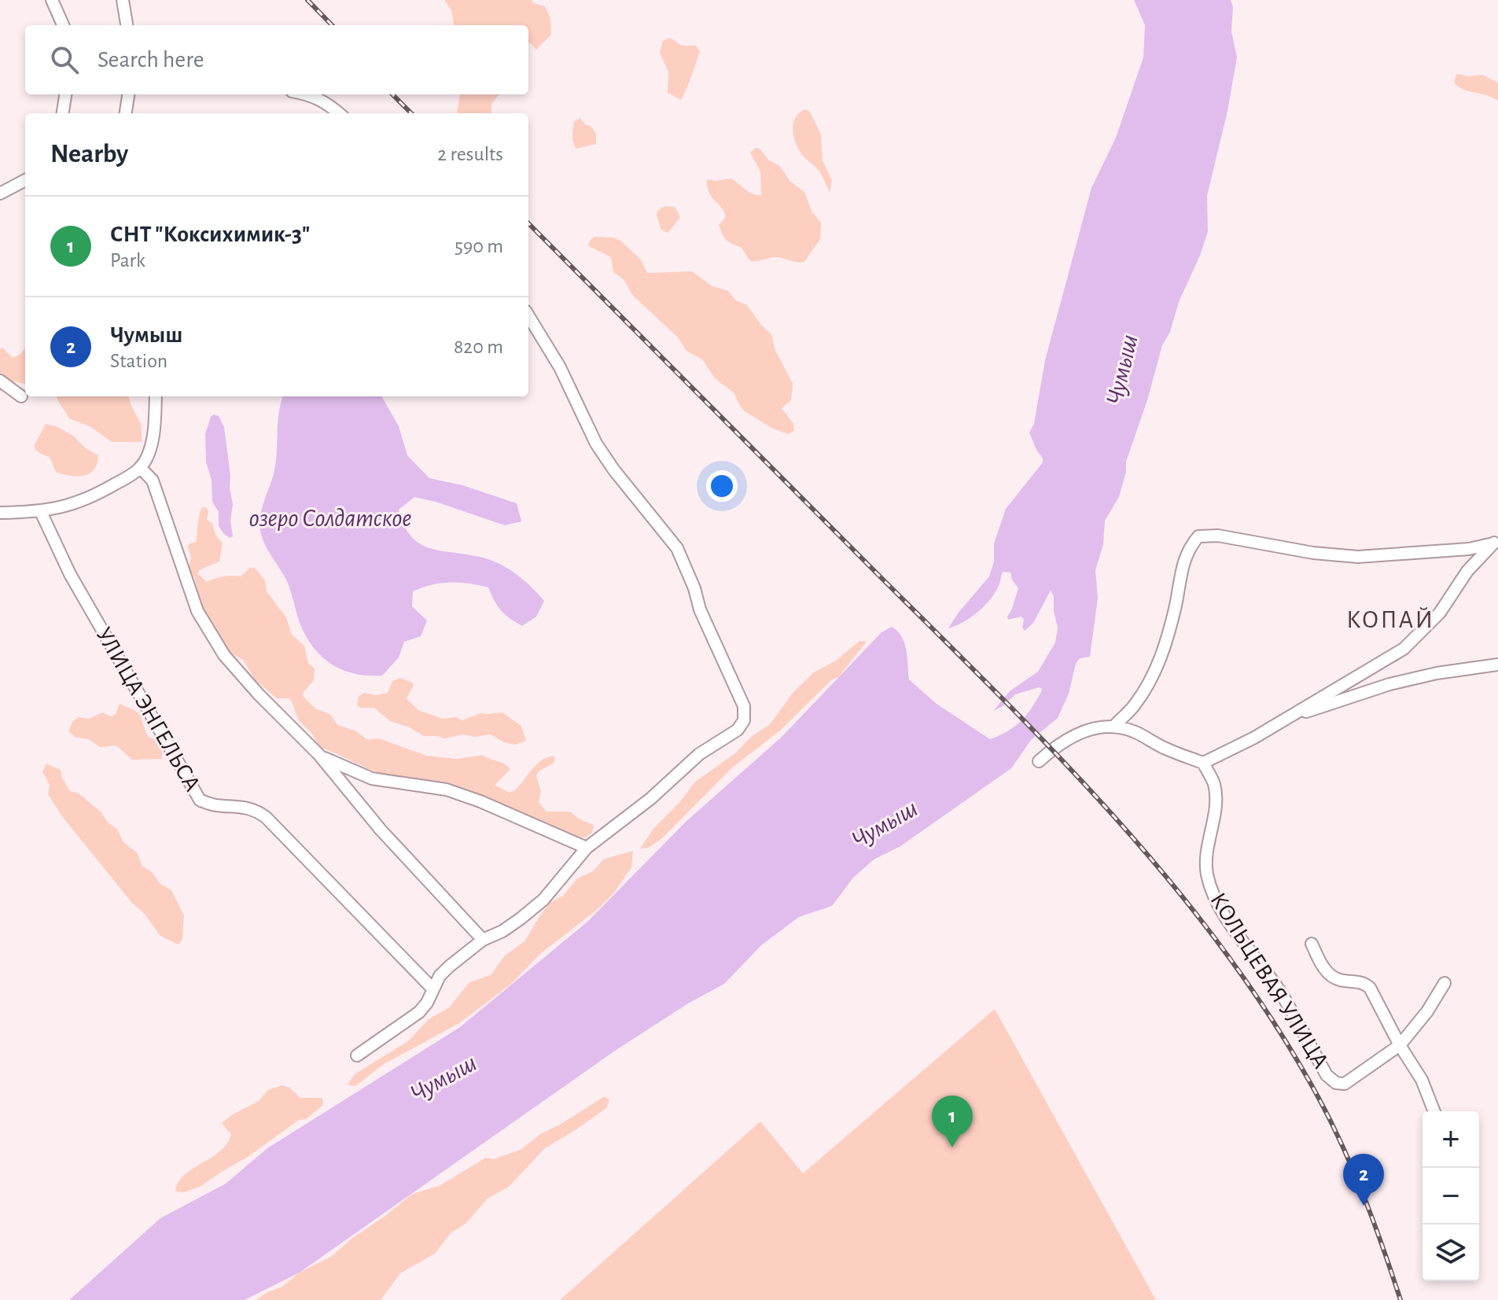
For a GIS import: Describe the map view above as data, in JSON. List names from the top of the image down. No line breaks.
{"streets":{"street":["УЛИЦА ЭНГЕЛЬСА","КОЛЬЦЕВАЯ УЛИЦА"]},"districts":["КОПАЙ"],"water":["Чумыш","озеро Солдатское"],"page":{"search":"Search here","heading":["Nearby","2 results"],"list":[{"mark":"1","name":"СНТ \"Коксихимик-3\"","note":"Park","value":"590 m"},{"mark":"2","name":"Чумыш","note":"Station","value":"820 m"}],"pins":["1","2"],"map_buttons":["+","−"]}}
